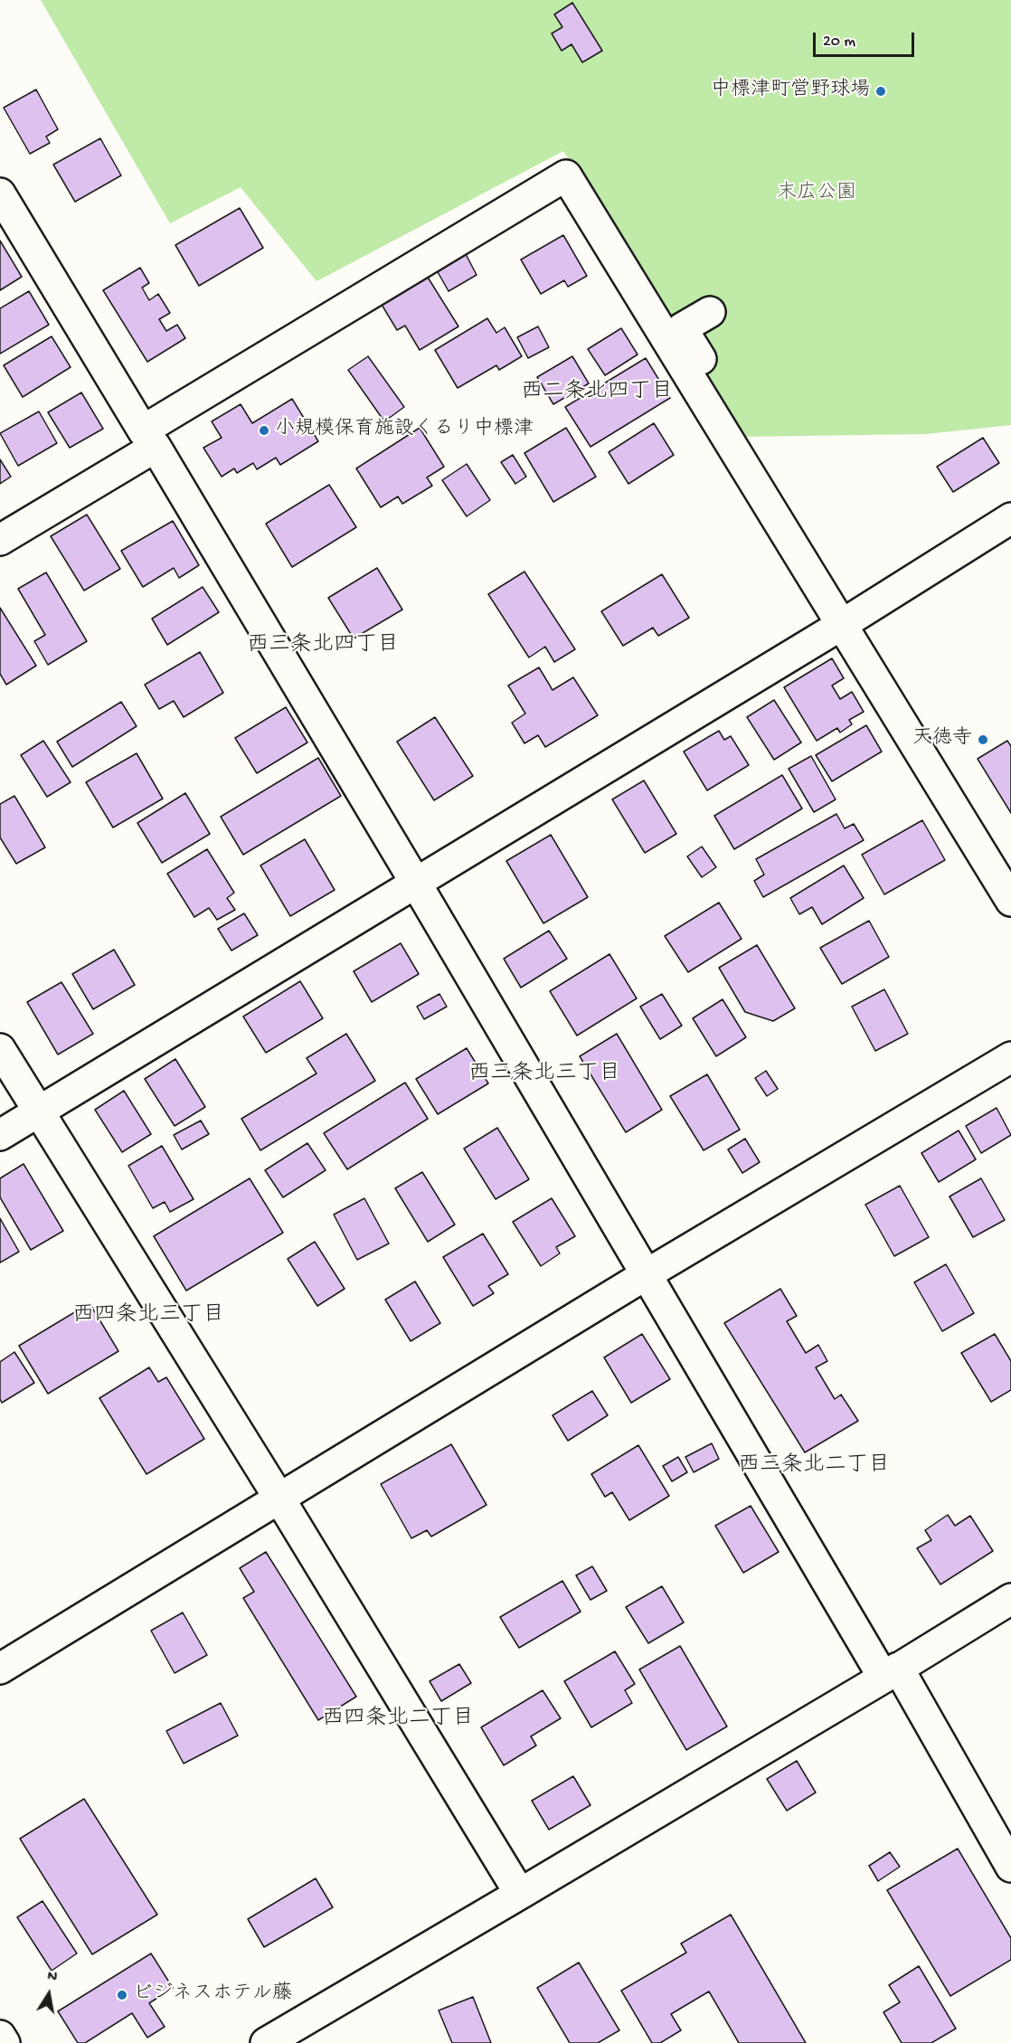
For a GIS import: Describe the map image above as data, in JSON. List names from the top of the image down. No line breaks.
{"districts":["西二条北四丁目","西三条北四丁目","西三条北三丁目","西四条北三丁目","西三条北二丁目","西四条北二丁目"],"parks":["末広公園"],"places":["中標津町営野球場","小規模保育施設くるり中標津","天徳寺","ビジネスホテル藤"],"scale_bar":"20 m","north":"top"}
